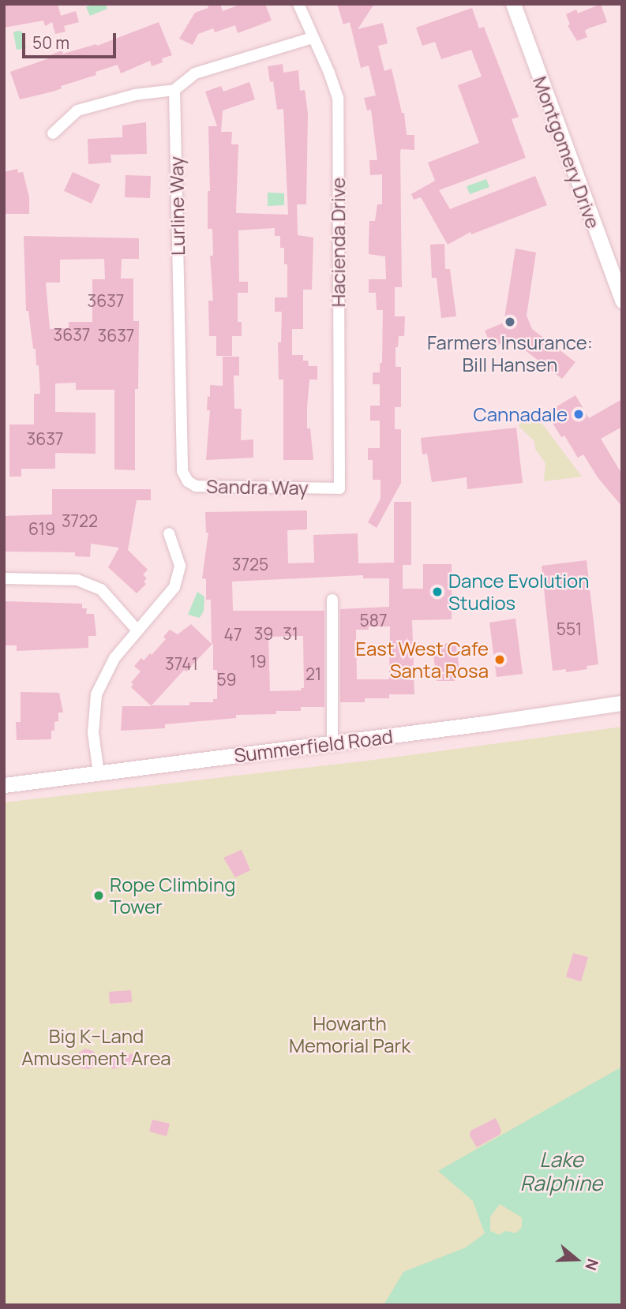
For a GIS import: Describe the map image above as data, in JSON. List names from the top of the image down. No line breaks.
{"streets":{"street":["Montgomery Drive","Lurline Way","Hacienda Drive","Sandra Way","Summerfield Road"]},"crossings":[["Lurline Way","Sandra Way"],["Hacienda Drive","Sandra Way"]],"water":["Lake Ralphine"],"parks":["Howarth Memorial Park","Big K–Land Amusement Area"],"places":["Farmers Insurance: Bill Hansen","Cannadale","Dance Evolution Studios","East West Cafe Santa Rosa","Rope Climbing Tower"],"house_numbers":["3637","3637","3637","3637","3722","619","3725","587","551","39","31","47","19","3741","21","59"],"scale_bar":"50 m","north":"right"}
